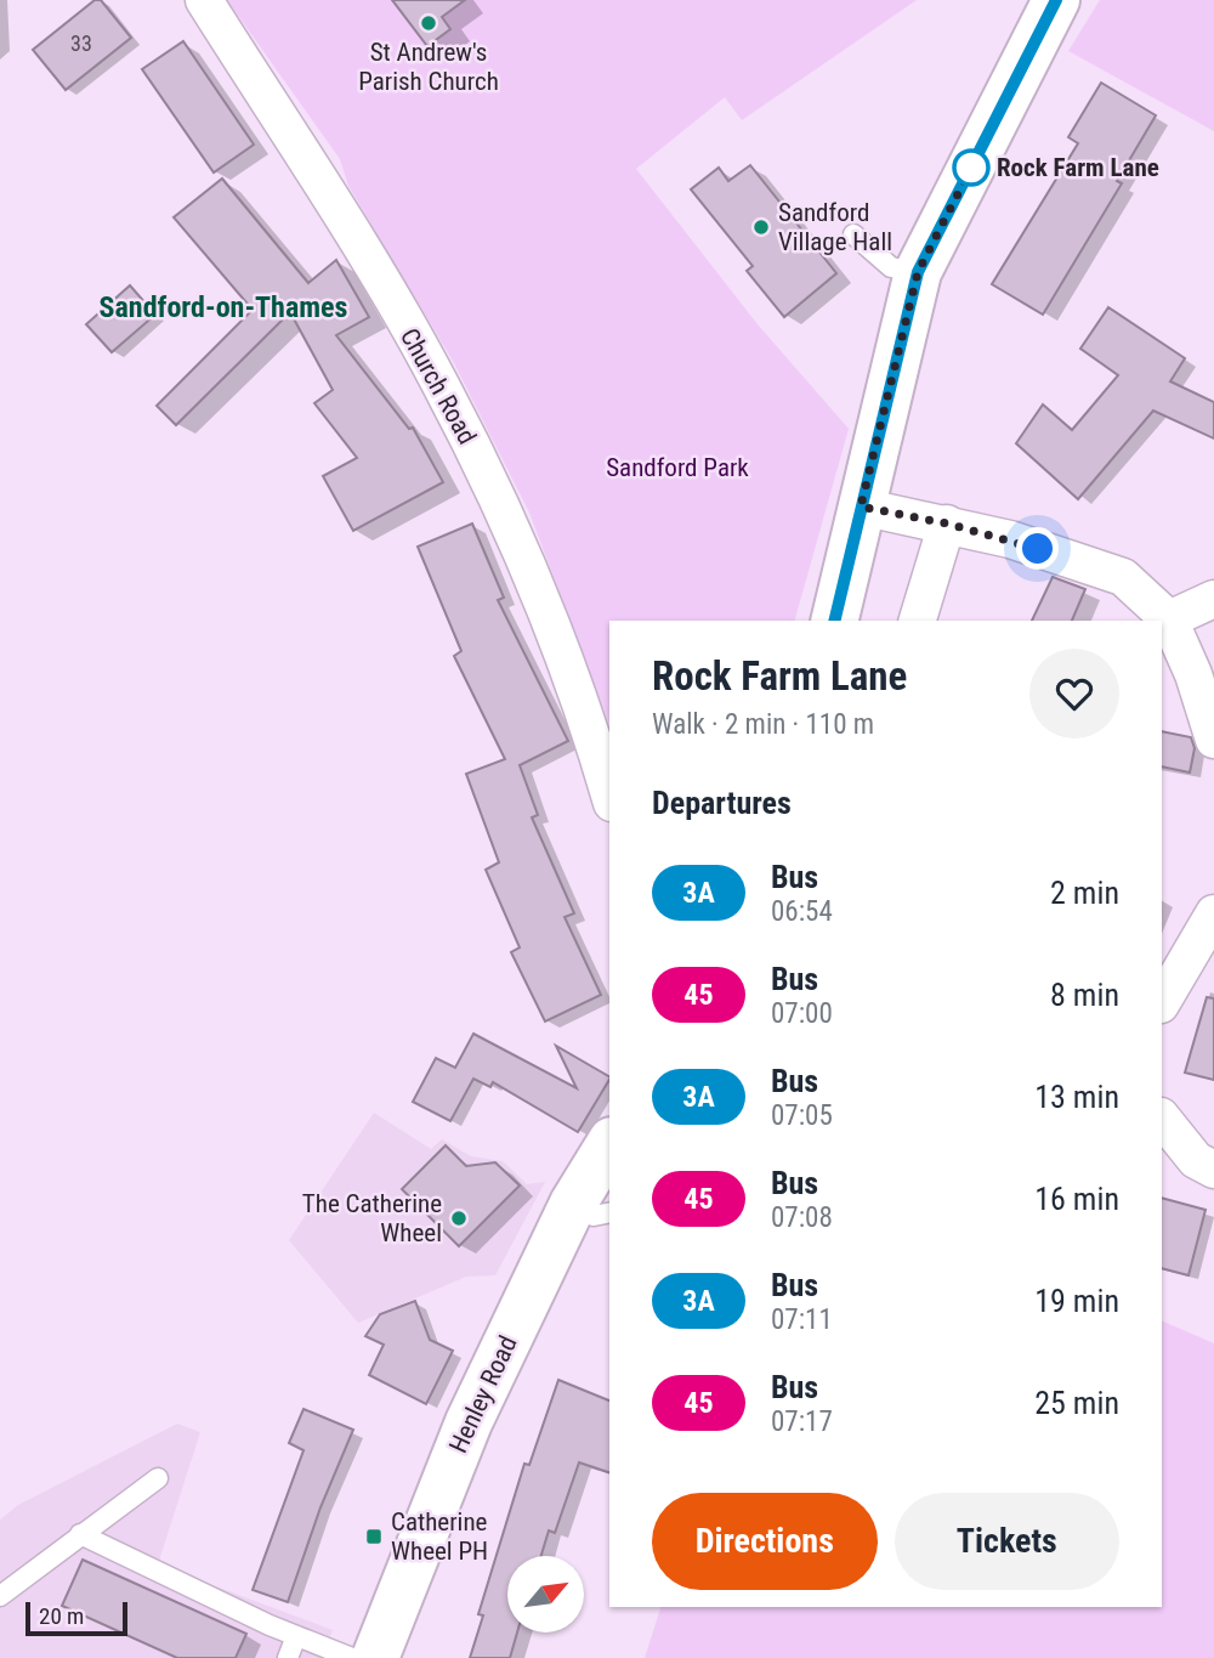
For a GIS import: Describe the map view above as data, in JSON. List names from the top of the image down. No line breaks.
{"streets":{"street":["Church Road","Henley Road"]},"districts":["Sandford-on-Thames"],"parks":["Sandford Park"],"places":{"other":["St Andrew's Parish Church","Rock Farm Lane","Sandford Village Hall","The Catherine Wheel"],"transit":["Catherine Wheel PH"]},"lines":["bus line 3A"],"house_numbers":["33"],"scale_bar":"20 m","north":"top right","page":{"heading":[["Rock Farm Lane","Walk · 2 min · 110 m"],"Departures"],"list":[{"mark":"3A","name":"Bus","note":"06:54","value":"2 min"},{"mark":"45","name":"Bus","note":"07:00","value":"8 min"},{"mark":"3A","name":"Bus","note":"07:05","value":"13 min"},{"mark":"45","name":"Bus","note":"07:08","value":"16 min"},{"mark":"3A","name":"Bus","note":"07:11","value":"19 min"},{"mark":"45","name":"Bus","note":"07:17","value":"25 min"}],"buttons":["Directions","Tickets"],"scale":"20 m"}}
